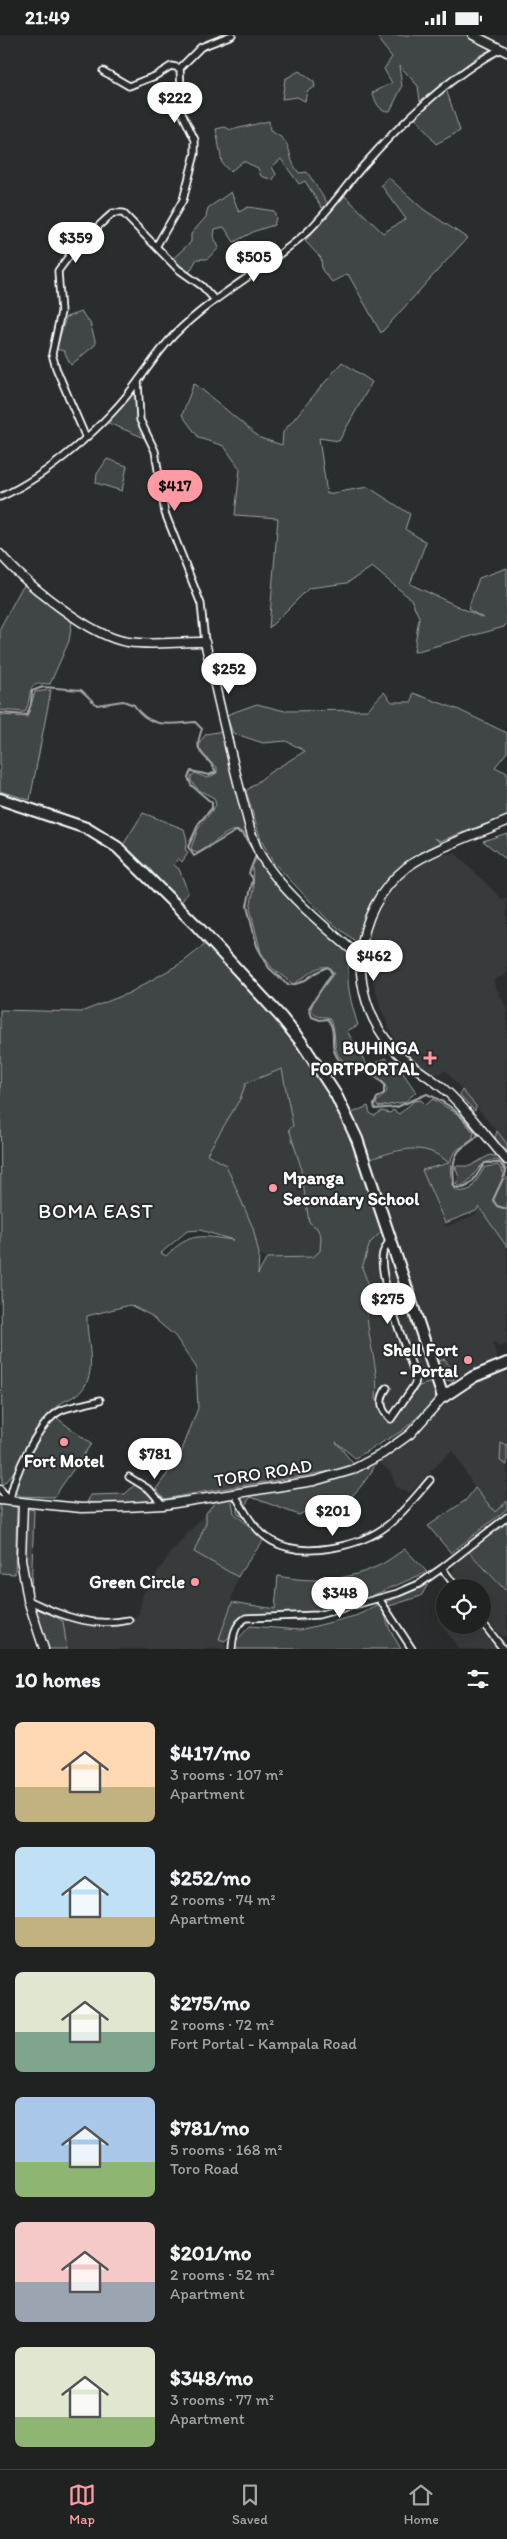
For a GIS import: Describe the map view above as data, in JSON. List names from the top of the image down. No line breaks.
{"streets":{"main road":["TORO ROAD"]},"districts":["BOMA EAST"],"places":{"health":["BUHINGA FORTPORTAL"],"other":["Mpanga Secondary School","Shell Fort - Portal","Fort Motel","Green Circle"]},"page":{"status":"21:49","price":["$222","$359","$505","$417","$252","$462","$275","$781","$201","$348"],"heading":"10 homes","list":[{"name":"$417/mo","note":"3 rooms · 107 m² · Apartment"},{"name":"$252/mo","note":"2 rooms · 74 m² · Apartment"},{"name":"$275/mo","note":"2 rooms · 72 m² · Fort Portal - Kampala Road"},{"name":"$781/mo","note":"5 rooms · 168 m² · Toro Road"},{"name":"$201/mo","note":"2 rooms · 52 m² · Apartment"},{"name":"$348/mo","note":"3 rooms · 77 m² · Apartment"}],"tabs":["Map","Saved","Home"]}}
